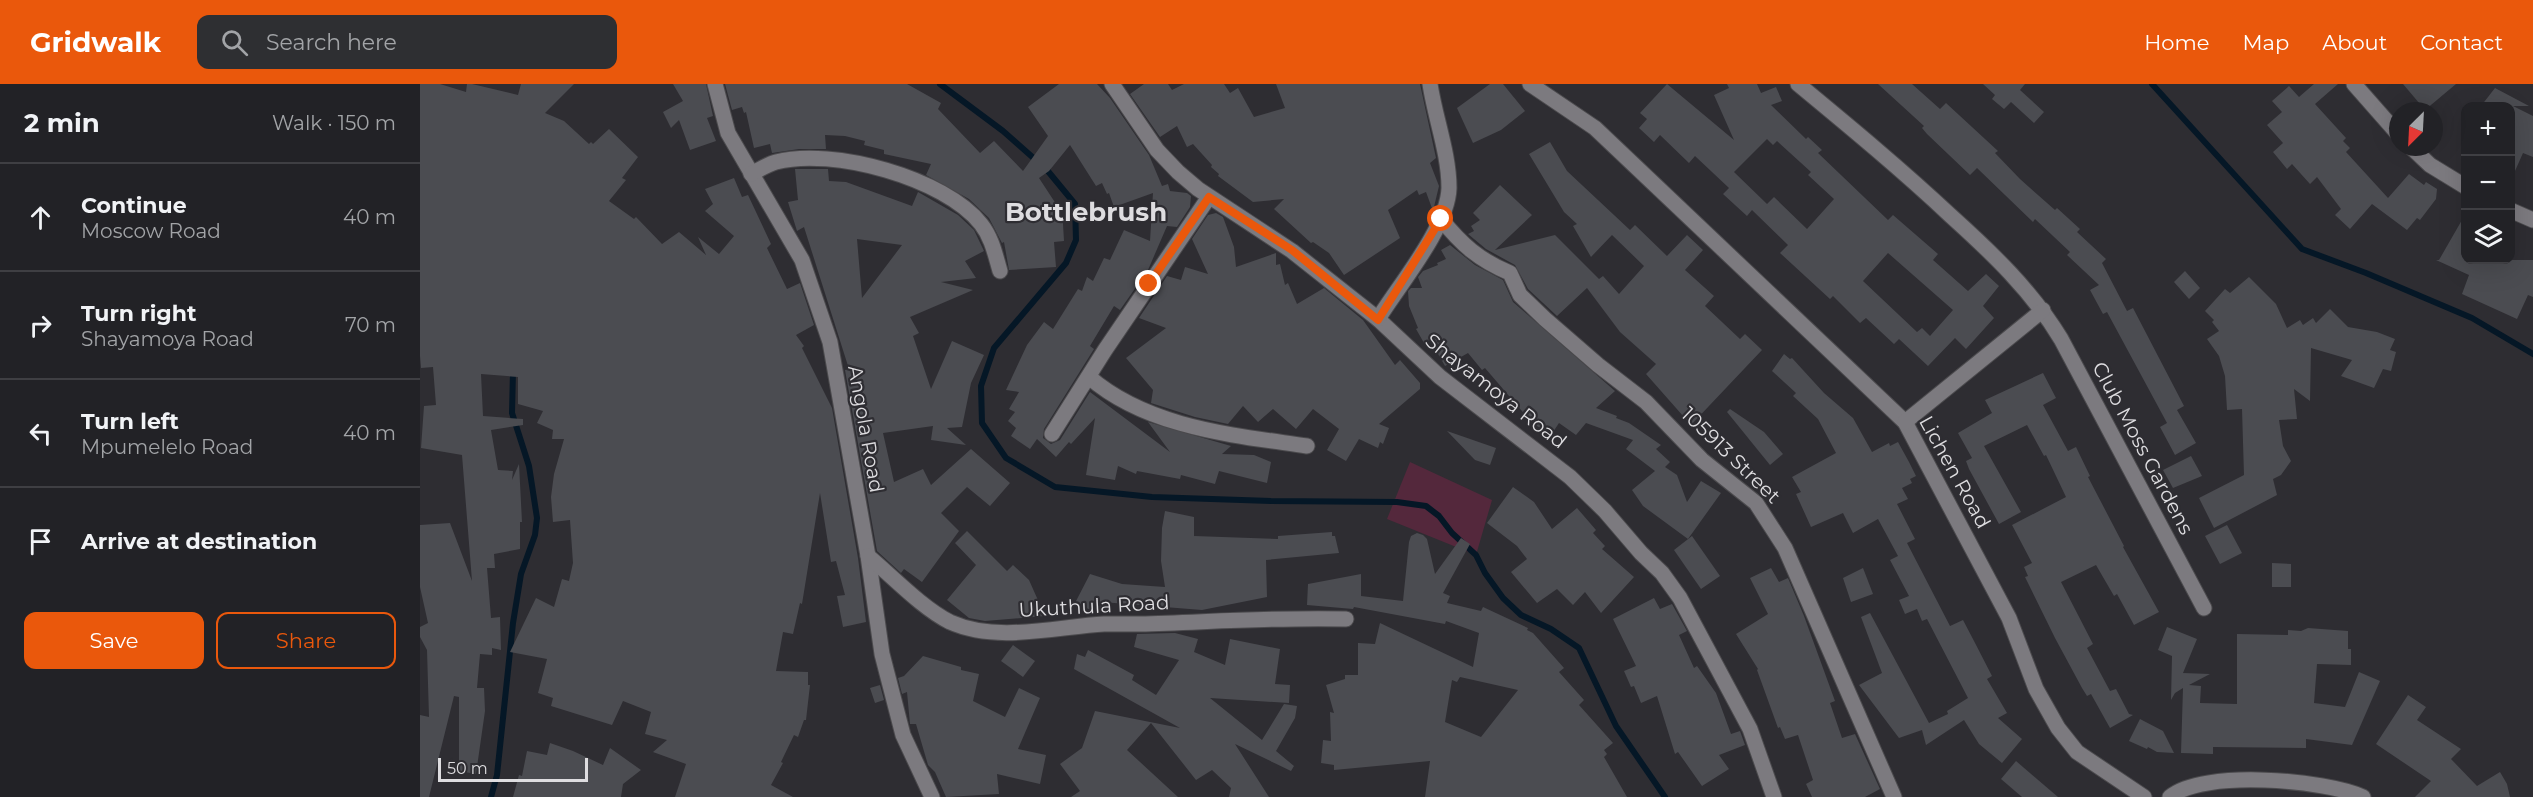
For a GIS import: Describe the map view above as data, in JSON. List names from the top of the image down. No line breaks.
{"streets":{"street":["Shayamoya Road","Angola Road","Club Moss Gardens","105913 Street","Lichen Road","Ukuthula Road"]},"crossings":[["Angola Road","Ukuthula Road"]],"districts":["Bottlebrush"],"scale_bar":"50 m","north":"bottom left","page":{"header":"Gridwalk","search":"Search here","nav":["Home","Map","About","Contact"],"heading":["2 min","Walk · 150 m"],"map_buttons":["+","−"],"list":[["Continue","Moscow Road","40 m"],["Turn right","Shayamoya Road","70 m"],["Turn left","Mpumelelo Road","40 m"],"Arrive at destination"],"buttons":["Save","Share"],"scale":"50 m"}}
